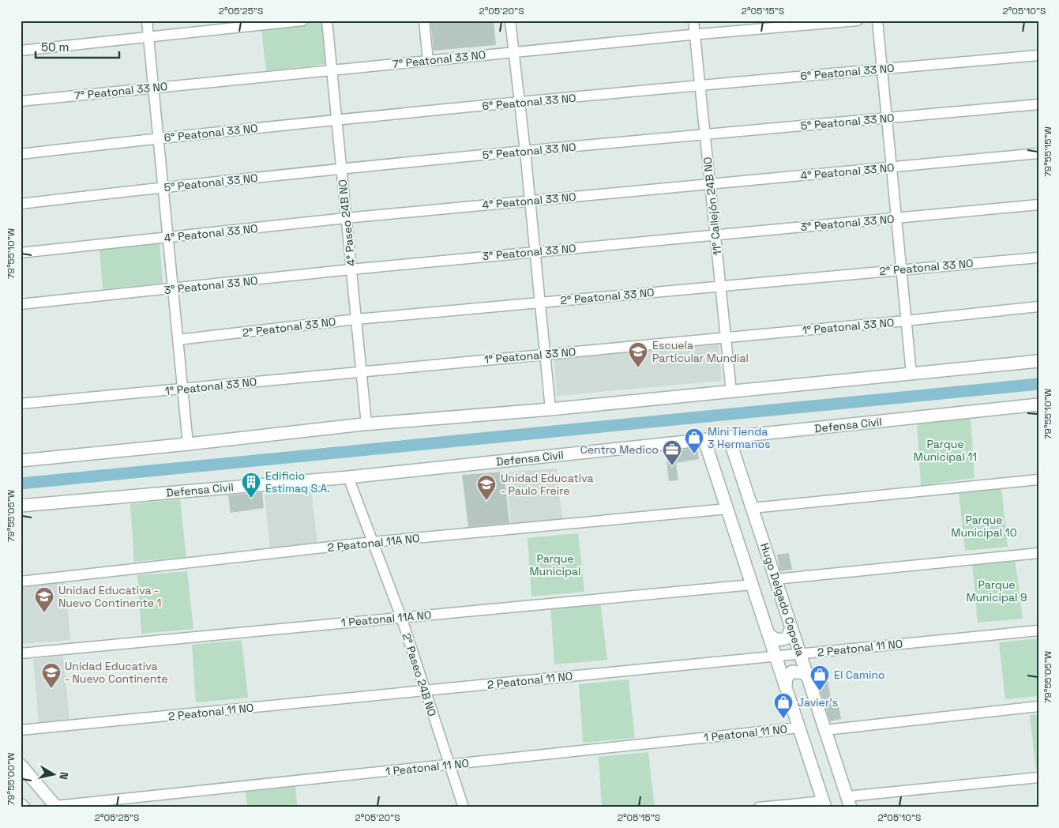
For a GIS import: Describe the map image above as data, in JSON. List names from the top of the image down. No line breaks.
{"streets":{"street":["7° Peatonal 33 NO","6° Peatonal 33 NO","5° Peatonal 33 NO","4° Peatonal 33 NO","11° Callejón 24B NO","4° Paseo 24B NO","3° Peatonal 33 NO","2° Peatonal 33 NO","1° Peatonal 33 NO","Defensa Civil","2 Peatonal 11A NO","Hugo Delgado Cepeda","1 Peatonal 11A NO","2 Peatonal 11 NO","2° Paseo 24B NO","1 Peatonal 11 NO"]},"crossings":[["7° Peatonal 33 NO","11° Callejón 24B NO"],["7° Peatonal 33 NO","4° Paseo 24B NO"],["6° Peatonal 33 NO","11° Callejón 24B NO"],["6° Peatonal 33 NO","4° Paseo 24B NO"],["5° Peatonal 33 NO","11° Callejón 24B NO"],["5° Peatonal 33 NO","4° Paseo 24B NO"],["4° Peatonal 33 NO","11° Callejón 24B NO"],["4° Peatonal 33 NO","4° Paseo 24B NO"],["11° Callejón 24B NO","3° Peatonal 33 NO"],["11° Callejón 24B NO","2° Peatonal 33 NO"],["11° Callejón 24B NO","1° Peatonal 33 NO"],["4° Paseo 24B NO","3° Peatonal 33 NO"],["4° Paseo 24B NO","2° Peatonal 33 NO"],["4° Paseo 24B NO","1° Peatonal 33 NO"],["Defensa Civil","Hugo Delgado Cepeda"],["Defensa Civil","2° Paseo 24B NO"],["2 Peatonal 11A NO","2° Paseo 24B NO"],["Hugo Delgado Cepeda","2 Peatonal 11 NO"],["1 Peatonal 11A NO","2° Paseo 24B NO"],["2 Peatonal 11 NO","2° Paseo 24B NO"],["2° Paseo 24B NO","1 Peatonal 11 NO"]],"parks":["Parque Municipal 11","Parque Municipal 10","Parque Municipal","Parque Municipal 9"],"places":{"school or university":["Escuela Particular Mundial","Unidad Educativa - Paulo Freire","Unidad Educativa - Nuevo Continente 1","Unidad Educativa - Nuevo Continente"],"shop":["Mini Tienda 3 Hermanos","El Camino","Javier's"],"office":["Centro Medico"],"building":["Edificio Estimaq S.A."]},"scale_bar":"50 m","north":"right","coordinates":["2°05'25\"S","2°05'20\"S","2°05'15\"S","2°05'10\"S","79°55'15\"W","79°55'10\"W","79°55'05\"W","79°55'00\"W"]}
